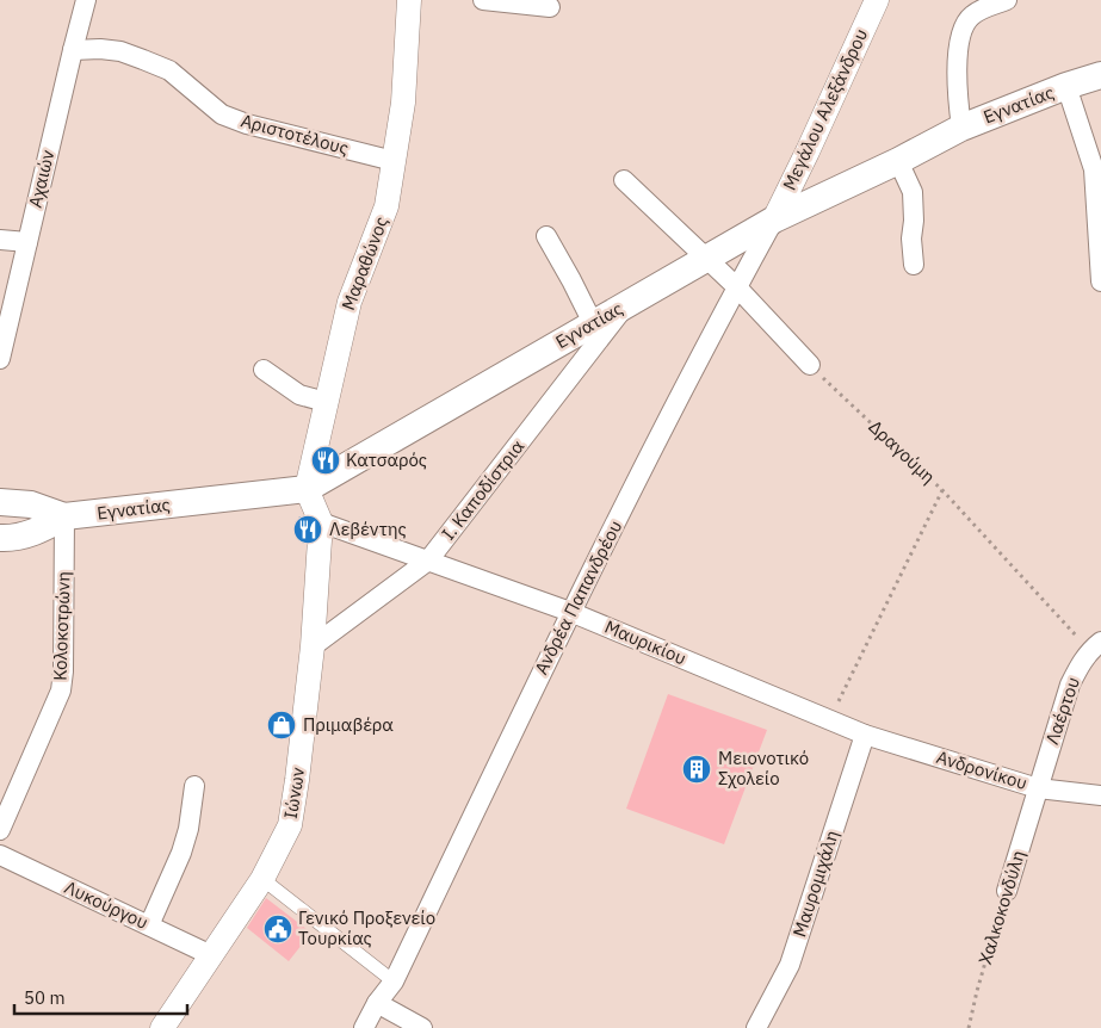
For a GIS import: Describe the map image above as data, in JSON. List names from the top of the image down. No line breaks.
{"streets":{"main road":["Εγνατίας"],"street":["Μεγάλου Αλεξάνδρου","Αριστοτέλους","Αχαιών","Μαραθώνος","Ι. Καποδίστρια","Ανδρέα Παπανδρέου","Κολοκοτρώνη","Μαυρικίου","Λαέρτου","Ανδρονίκου","Ιώνων","Μαυρομιχάλη","Λυκούργου","Χαλκοκονδύλη"],"path":["Δραγούμη"]},"crossings":[["Εγνατίας","Μεγάλου Αλεξάνδρου"],["Εγνατίας","Μαραθώνος"],["Εγνατίας","Ι. Καποδίστρια"],["Εγνατίας","Ανδρέα Παπανδρέου"],["Εγνατίας","Κολοκοτρώνη"],["Μεγάλου Αλεξάνδρου","Ανδρέα Παπανδρέου"],["Αριστοτέλους","Αχαιών"],["Αριστοτέλους","Μαραθώνος"],["Δραγούμη","Λαέρτου"],["Ι. Καποδίστρια","Μαυρικίου"],["Ι. Καποδίστρια","Ιώνων"],["Ανδρέα Παπανδρέου","Μαυρικίου"],["Μαυρικίου","Ανδρονίκου"],["Μαυρικίου","Ιώνων"],["Μαυρικίου","Μαυρομιχάλη"],["Λαέρτου","Ανδρονίκου"],["Λαέρτου","Χαλκοκονδύλη"],["Ανδρονίκου","Μαυρομιχάλη"],["Ανδρονίκου","Χαλκοκονδύλη"],["Ιώνων","Λυκούργου"]],"places":{"restaurant":["Κατσαρός","Λεβέντης"],"shop":["Πριμαβέρα"],"building":["Μειονοτικό Σχολείο"],"public building":["Γενικό Προξενείο Τουρκίας"]},"scale_bar":"50 m"}
